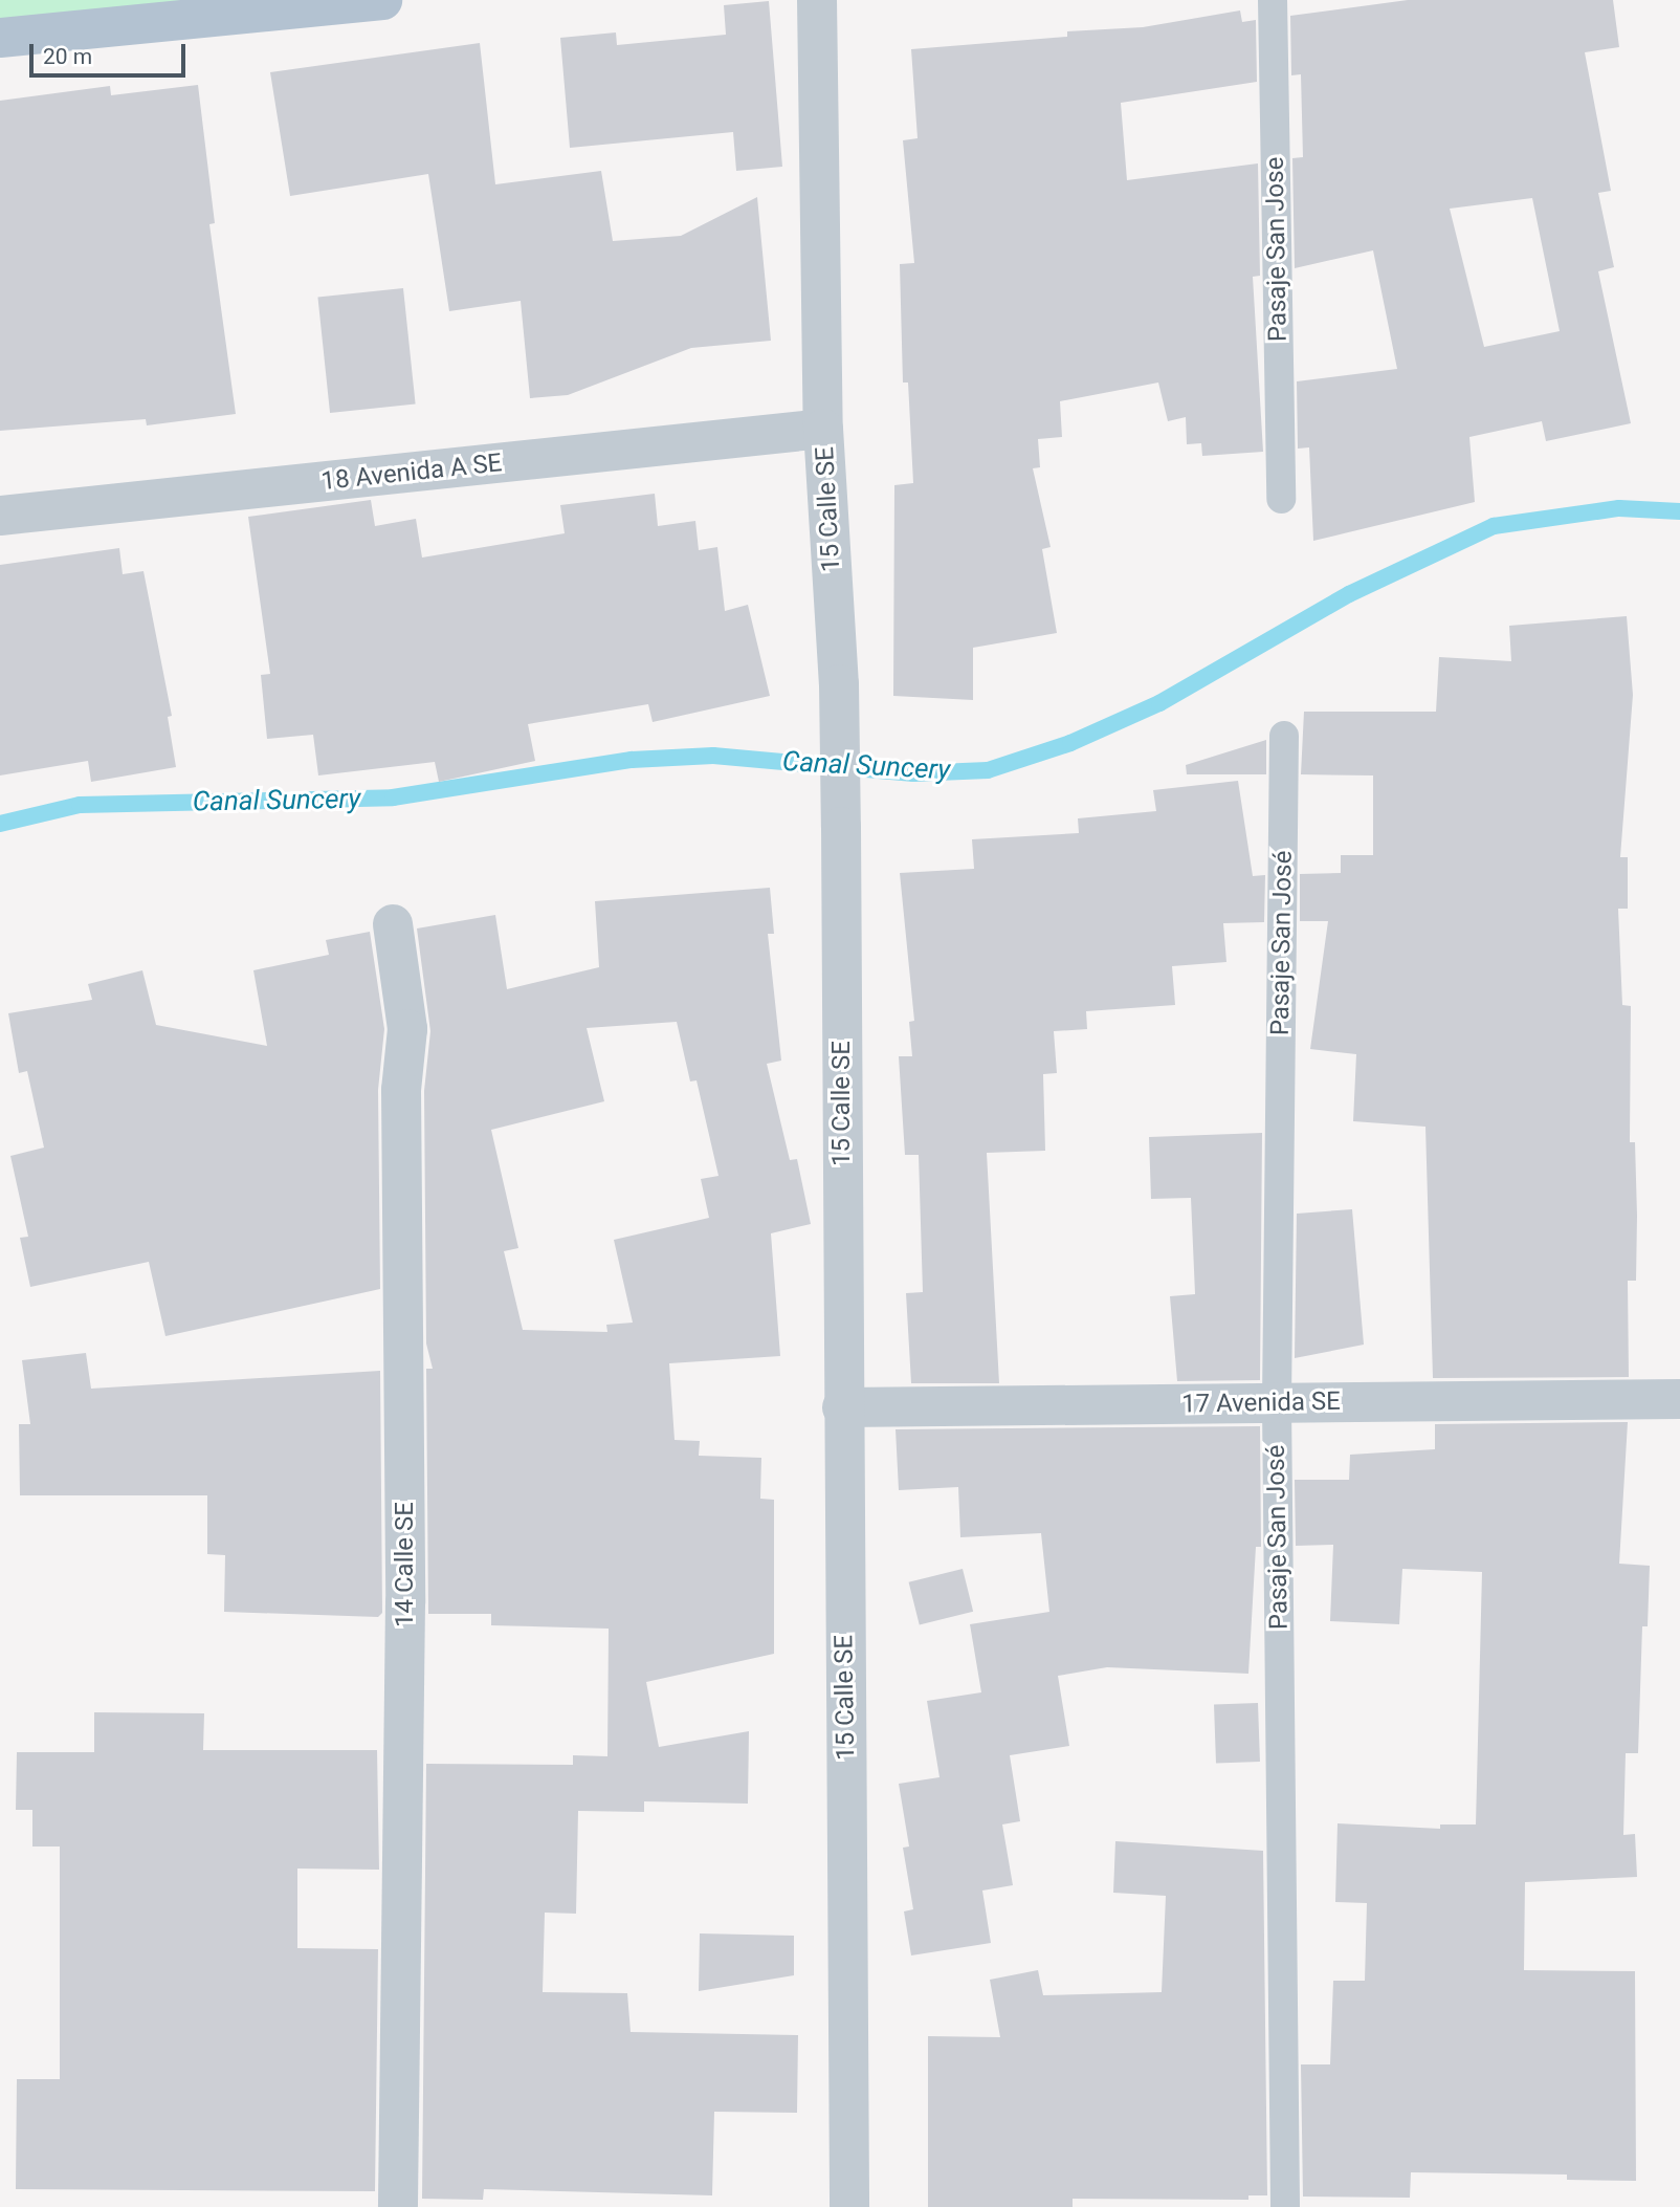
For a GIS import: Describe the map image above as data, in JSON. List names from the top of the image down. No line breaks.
{"streets":{"street":["18 Avenida A SE","15 Calle SE","17 Avenida SE","14 Calle SE"],"lane":["Pasaje San Jose","Pasaje San José"]},"crossings":[["18 Avenida A SE","15 Calle SE"],["15 Calle SE","17 Avenida SE"],["Pasaje San José","17 Avenida SE"]],"water":["Canal Suncery"],"scale_bar":"20 m"}
